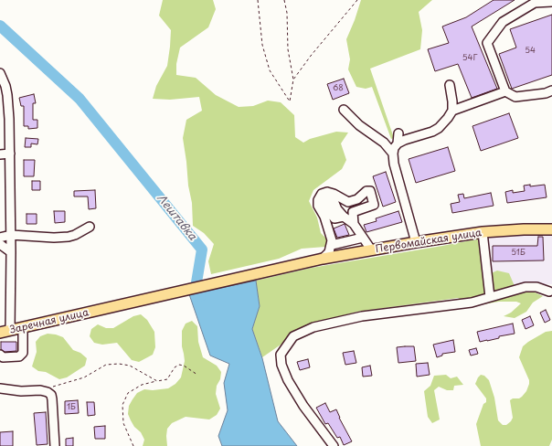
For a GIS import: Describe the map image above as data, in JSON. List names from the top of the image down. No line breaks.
{"streets":{"main road":["Первомайская улица","Заречная улица"]},"crossings":[["Первомайская улица","Заречная улица"]],"water":["Лештавка"],"house_numbers":["54","54Г","68","51Б","1Б"]}
